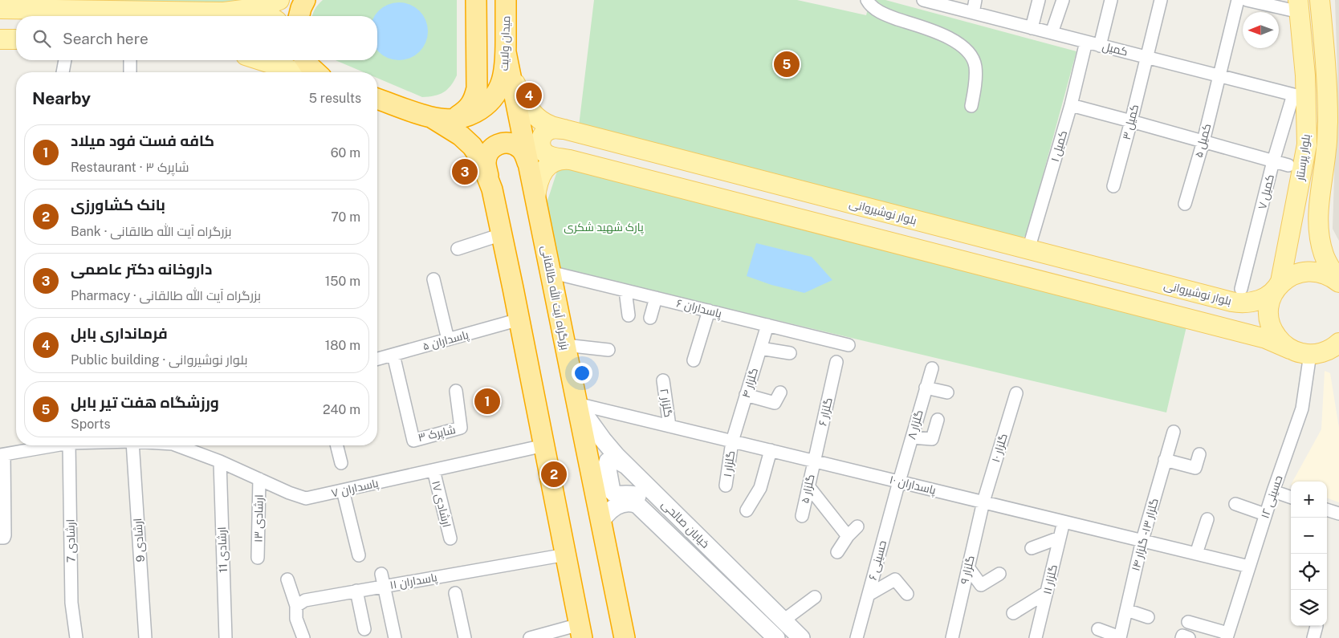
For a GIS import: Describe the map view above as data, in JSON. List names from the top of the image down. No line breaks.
{"streets":{"highway":["میدان ولایت","بزرگراه آیت الله طالقانی"],"main road":["بلوار پرستار","بلوار نوشیروانی","خیابان صالحی"],"street":["کمیل","کمیل ۳","کمیل ۵","کمیل ۱","کمیل ۷","پاسداران ۶","پاسداران ۵","گلزار ۴","گلزار ۲","گلزار ۶","گلزار ۸","شاپرک ۳","گلزار ۱۰","گلزار ۱","پاسداران ١٠","پاسداران ۷","گلزار ۵","حسینی ۱۲","ارشادی ۱۷","ارشادی ۱۳","گلزار ۱۳ - گلزار ۱۴","ارشادی 9","ارشادی 7","ارشادی 11","حسینی ۶","گلزار ٩","گلزار ١١","پاسداران ١١"]},"crossings":[["میدان ولایت","بزرگراه آیت الله طالقانی"],["کمیل","کمیل ۳"],["کمیل","کمیل ۵"],["کمیل","کمیل ۱"],["کمیل","بلوار پرستار"],["کمیل","کمیل ۷"],["کمیل ۱","بلوار نوشیروانی"],["بلوار پرستار","کمیل ۷"],["بلوار پرستار","بلوار نوشیروانی"],["بلوار نوشیروانی","بزرگراه آیت الله طالقانی"],["بزرگراه آیت الله طالقانی","پاسداران ۶"],["بزرگراه آیت الله طالقانی","پاسداران ١٠"],["بزرگراه آیت الله طالقانی","خیابان صالحی"],["پاسداران ۶","گلزار ۴"],["پاسداران ۵","شاپرک ۳"],["گلزار ۴","گلزار ۱"],["گلزار ۴","پاسداران ١٠"],["گلزار ۲","پاسداران ١٠"],["گلزار ۶","پاسداران ١٠"],["گلزار ۶","گلزار ۵"],["گلزار ۸","پاسداران ١٠"],["گلزار ۸","حسینی ۶"],["گلزار ۱۰","پاسداران ١٠"],["گلزار ۱۰","گلزار ٩"],["گلزار ۱","پاسداران ١٠"],["پاسداران ١٠","گلزار ۵"],["پاسداران ١٠","حسینی ۱۲"],["پاسداران ١٠","خیابان صالحی"],["پاسداران ١٠","گلزار ۱۳ - گلزار ۱۴"],["پاسداران ١٠","حسینی ۶"],["پاسداران ١٠","گلزار ٩"],["پاسداران ١٠","گلزار ١١"],["پاسداران ۷","ارشادی ۱۷"],["پاسداران ۷","ارشادی ۱۳"],["پاسداران ۷","ارشادی 11"]],"parks":["پارک شهید شکری"],"north":"left","page":{"search":"Search here","pins":["5","4","3","1","2"],"heading":["Nearby","5 results"],"list":[{"mark":"1","name":"کافه فست فود میلاد","note":"Restaurant · شاپرک ۳","value":"60 m"},{"mark":"2","name":"بانک کشاورزی","note":"Bank · بزرگراه آیت الله طالقانی","value":"70 m"},{"mark":"3","name":"داروخانه دکتر عاصمی","note":"Pharmacy · بزرگراه آیت الله طالقانی","value":"150 m"},{"mark":"4","name":"فرمانداری بابل","note":"Public building · بلوار نوشیروانی","value":"180 m"},{"mark":"5","name":"ورزشگاه هفت تیر بابل","note":"Sports","value":"240 m"}],"map_buttons":["+","−"]}}
